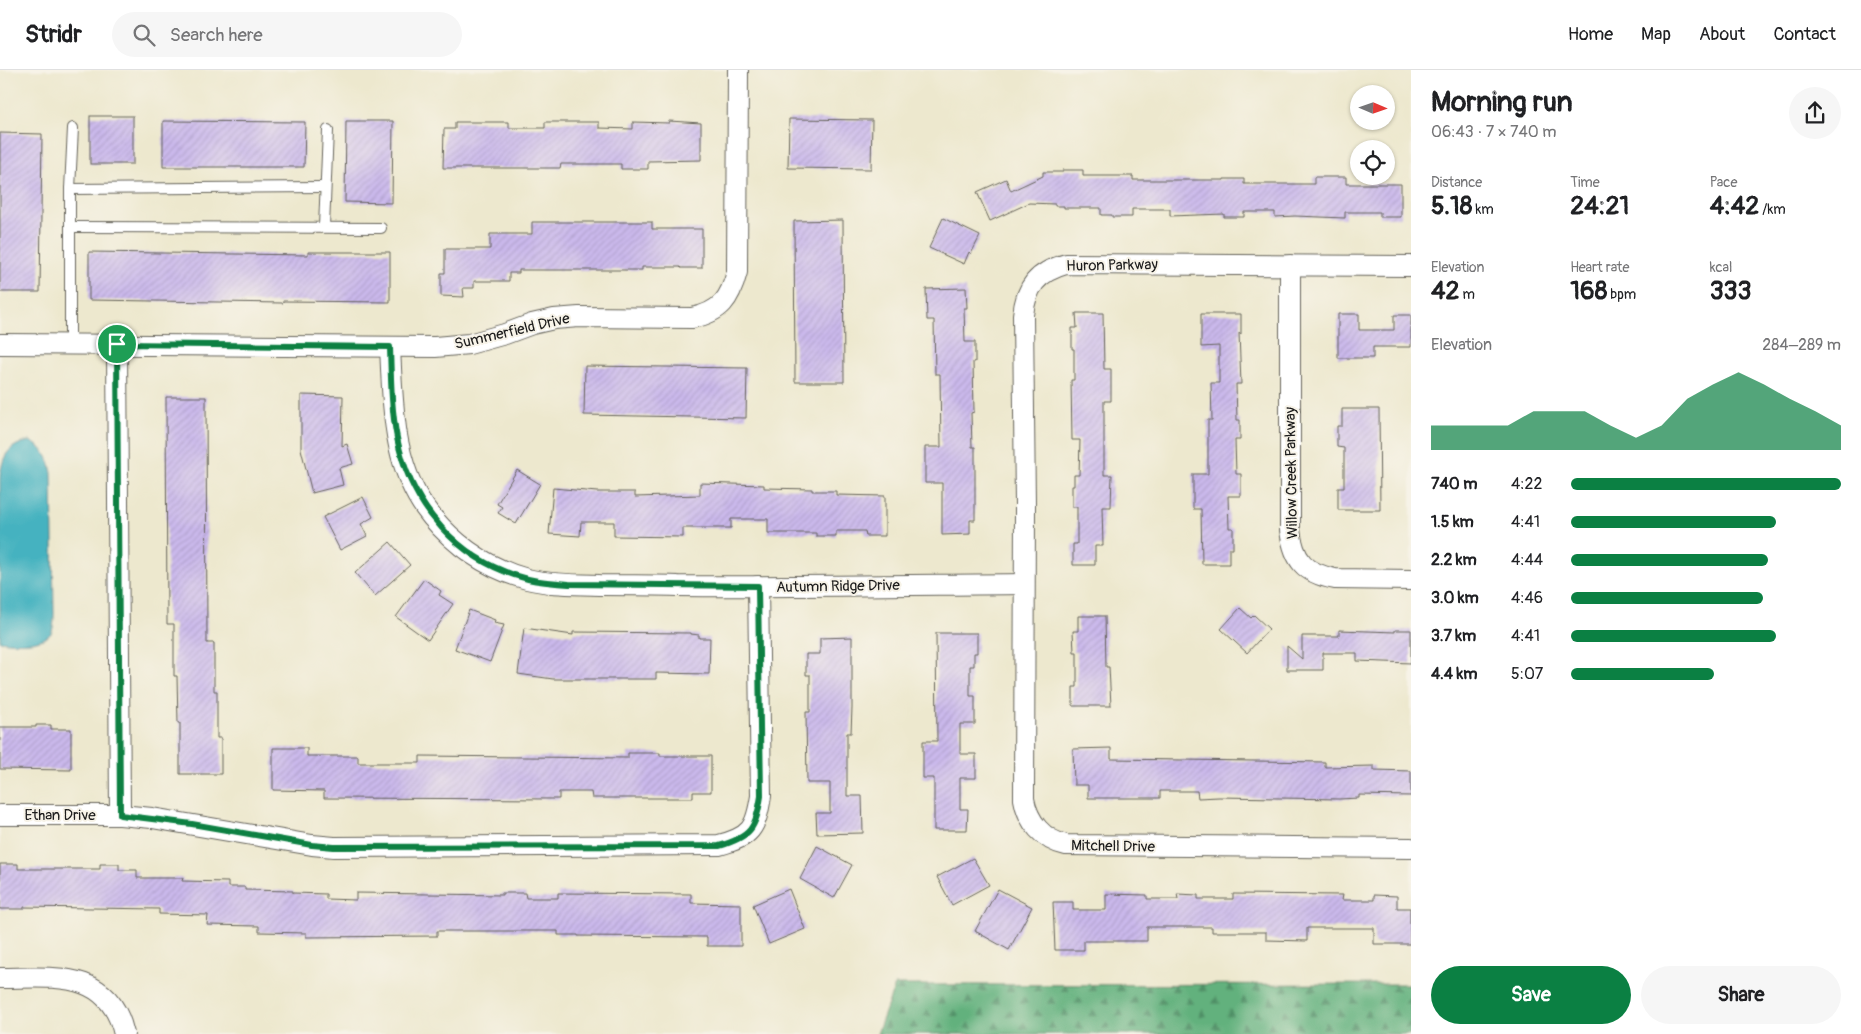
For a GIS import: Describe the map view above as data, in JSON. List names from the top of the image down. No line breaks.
{"streets":{"street":["Huron Parkway","Summerfield Drive","Willow Creek Parkway","Autumn Ridge Drive","Ethan Drive","Mitchell Drive"]},"crossings":[["Huron Parkway","Willow Creek Parkway"],["Huron Parkway","Autumn Ridge Drive"],["Huron Parkway","Mitchell Drive"],["Summerfield Drive","Autumn Ridge Drive"],["Autumn Ridge Drive","Ethan Drive"],["Autumn Ridge Drive","Mitchell Drive"]],"north":"right","page":{"header":"Stridr","search":"Search here","nav":["Home","Map","About","Contact"],"heading":["Morning run","06:43 · 7 × 740 m"],"stats":[["Distance","5.18 km"],["Time","24:21"],["Pace","4:42 /km"],["Elevation","42 m"],["Heart rate","168 bpm"],["kcal","333"]],"chart":["Elevation","284–289 m"],"list":[{"name":"740 m","note":"4:22"},{"name":"1.5 km","note":"4:41"},{"name":"2.2 km","note":"4:44"},{"name":"3.0 km","note":"4:46"},{"name":"3.7 km","note":"4:41"},{"name":"4.4 km","note":"5:07"}],"buttons":["Save","Share"]}}
